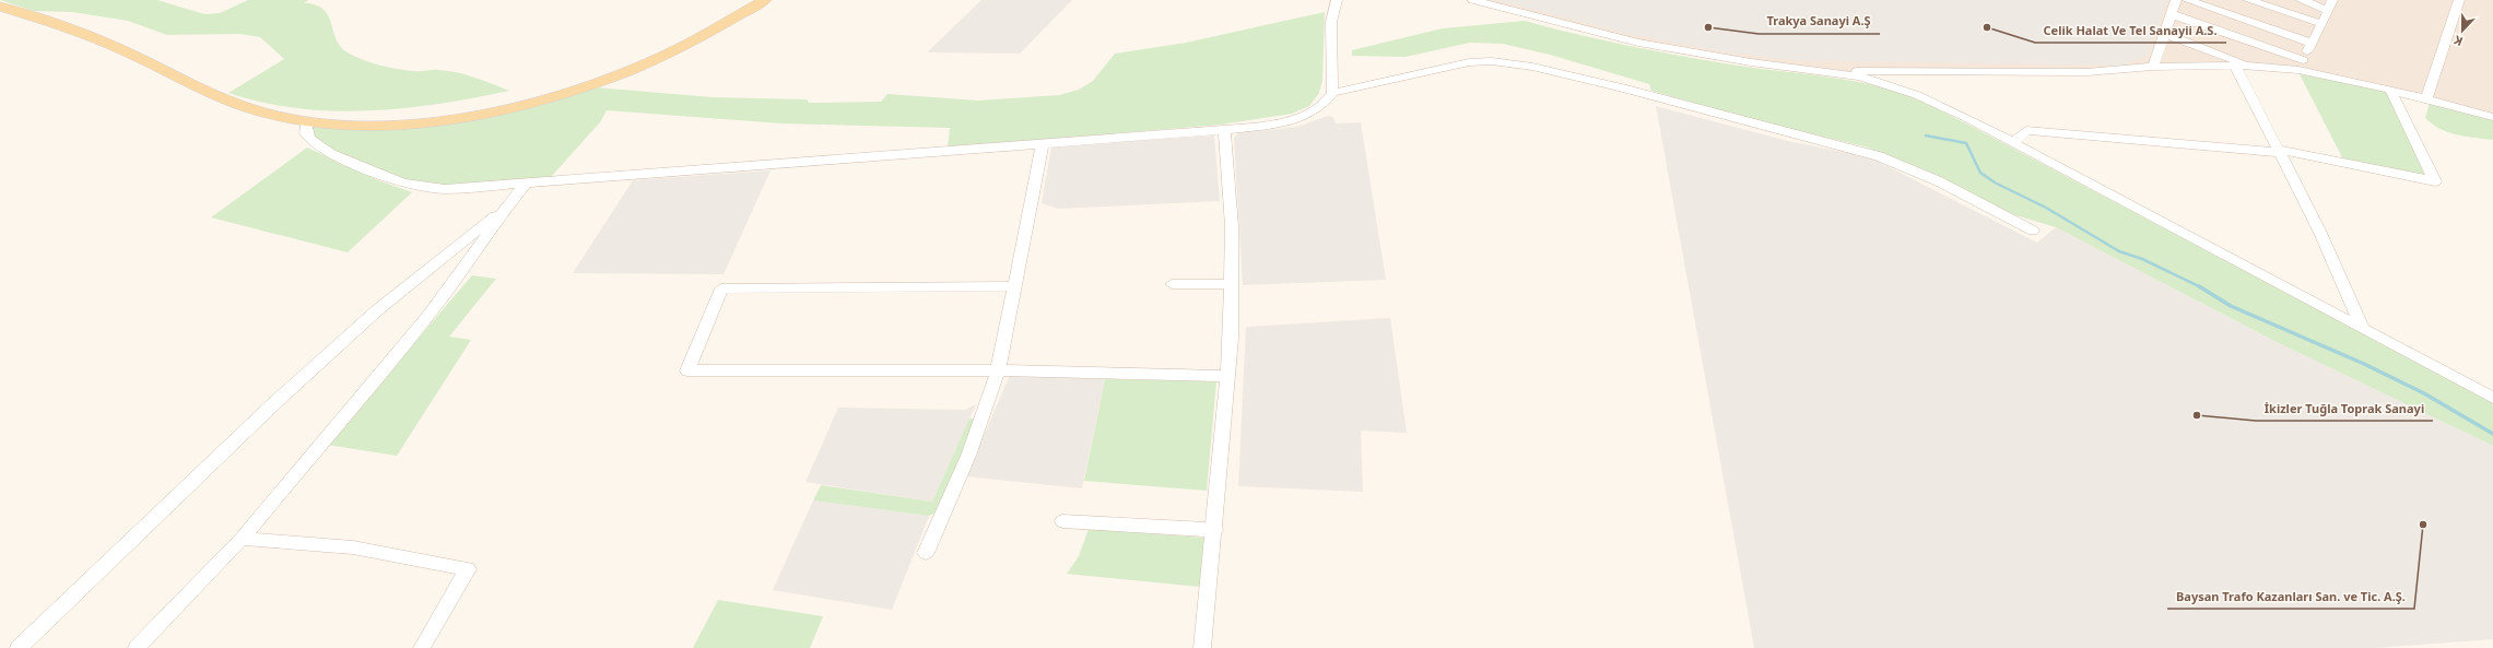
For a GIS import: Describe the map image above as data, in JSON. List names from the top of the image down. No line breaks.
{"places":["Trakya Sanayi A.Ş","Celik Halat Ve Tel Sanayii A.S.","İkizler Tuğla Toprak Sanayi","Baysan Trafo Kazanları San. ve Tic. A.Ş."],"north":"bottom"}
